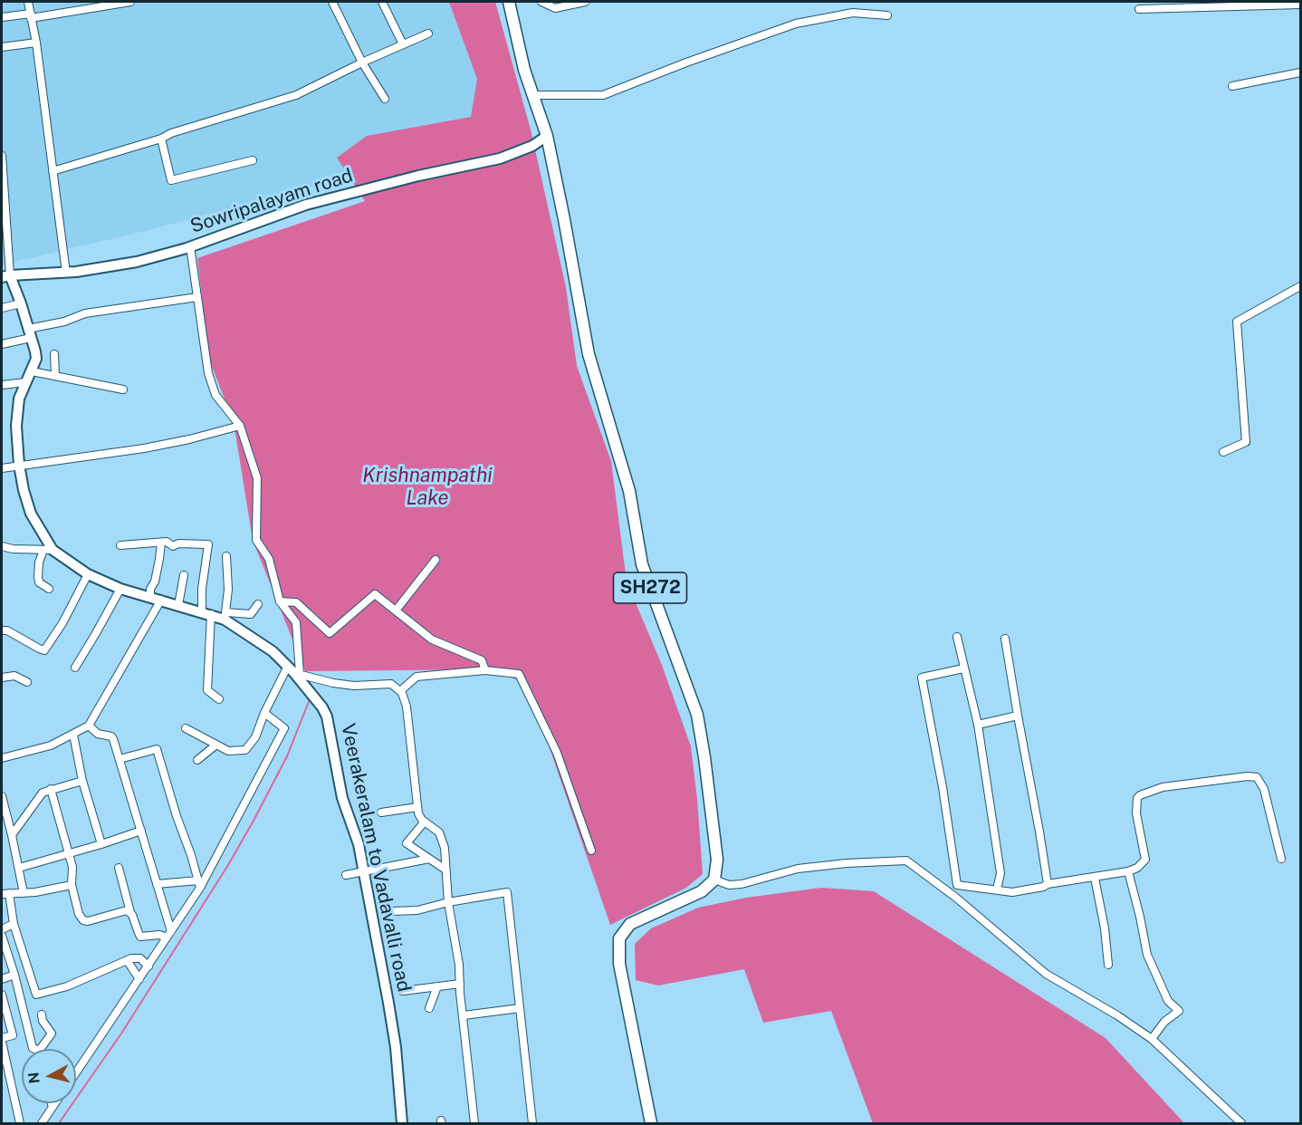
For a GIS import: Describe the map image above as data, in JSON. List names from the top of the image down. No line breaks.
{"streets":{"main road":["SH272"],"street":["Sowripalayam road","Veerakeralam to Vadavalli road"]},"crossings":[["Sowripalayam road","SH272"]],"water":["Krishnampathi Lake"],"north":"left"}
